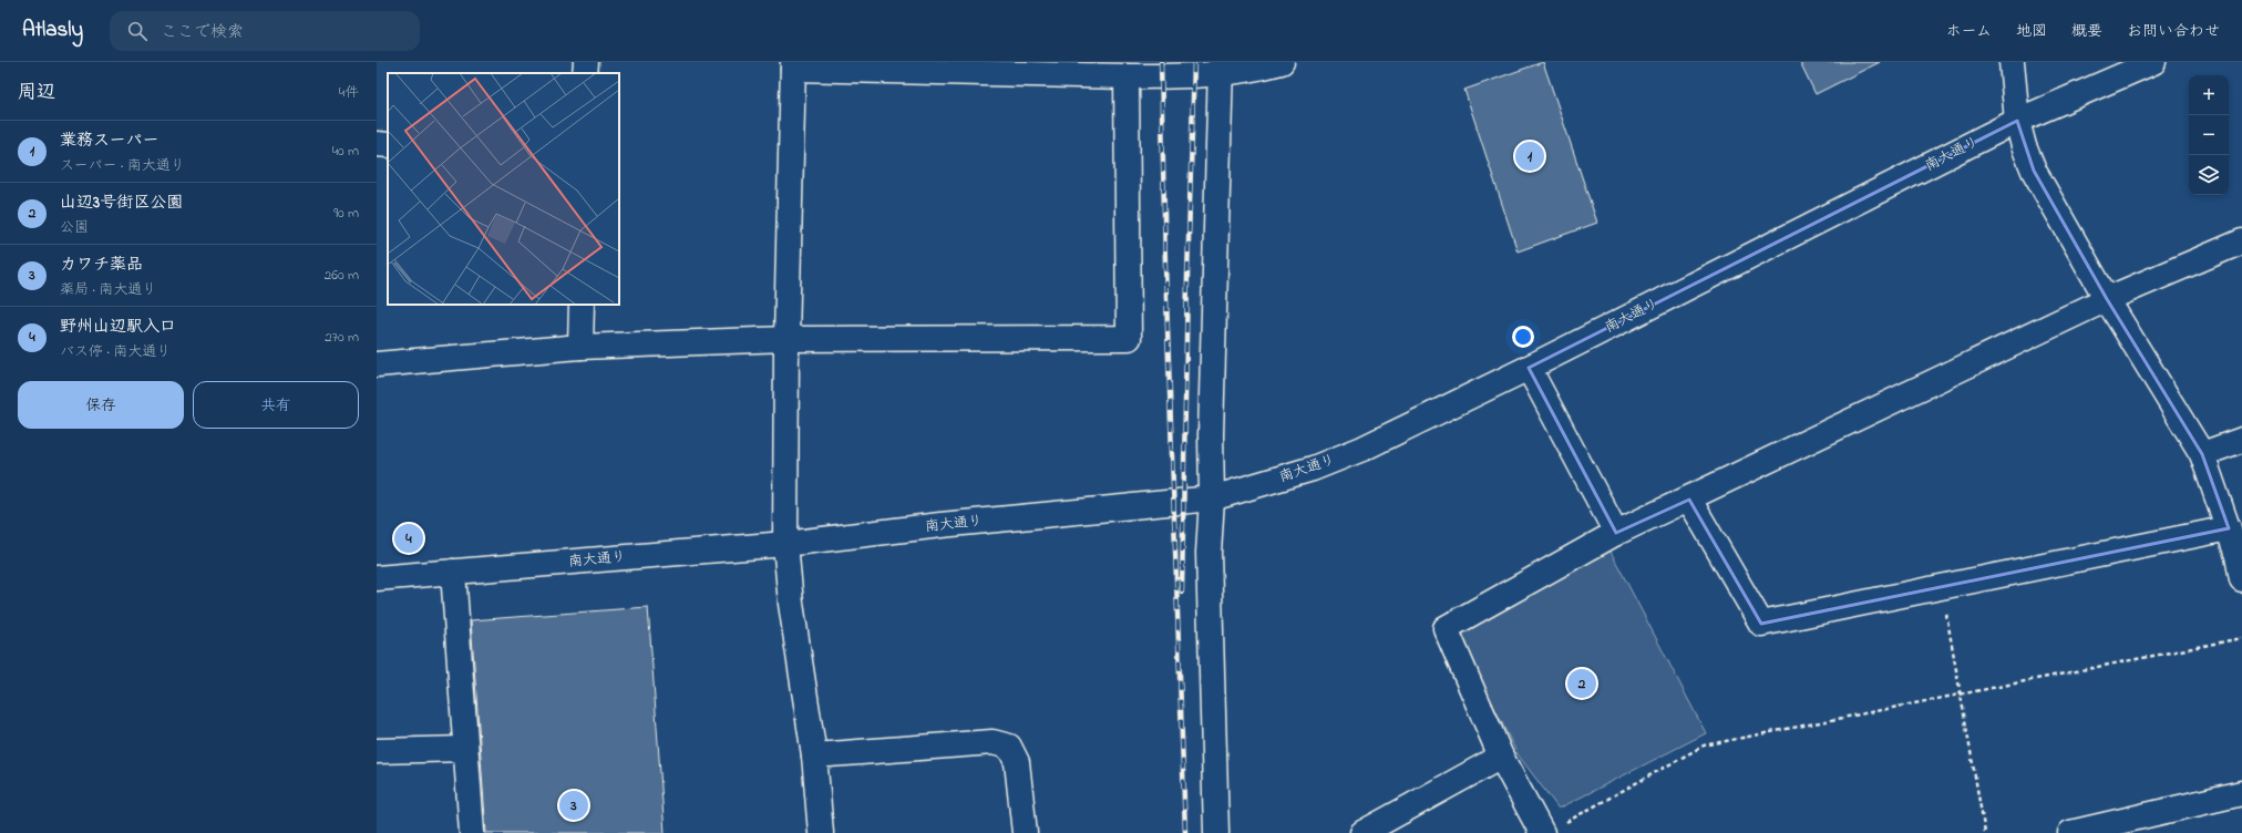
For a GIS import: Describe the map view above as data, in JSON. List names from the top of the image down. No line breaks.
{"streets":{"street":["南大通り"]},"page":{"header":"Atlasly","search":"ここで検索","nav":["ホーム","地図","概要","お問い合わせ"],"heading":["周辺","4件"],"map_buttons":["+","−"],"list":[{"mark":"1","name":"業務スーパー","note":"スーパー · 南大通り","value":"40 m"},{"mark":"2","name":"山辺3号街区公園","note":"公園","value":"90 m"},{"mark":"3","name":"カワチ薬品","note":"薬局 · 南大通り","value":"260 m"},{"mark":"4","name":"野州山辺駅入口","note":"バス停 · 南大通り","value":"270 m"}],"pins":["1","4","2","3"],"buttons":["保存","共有"]}}
